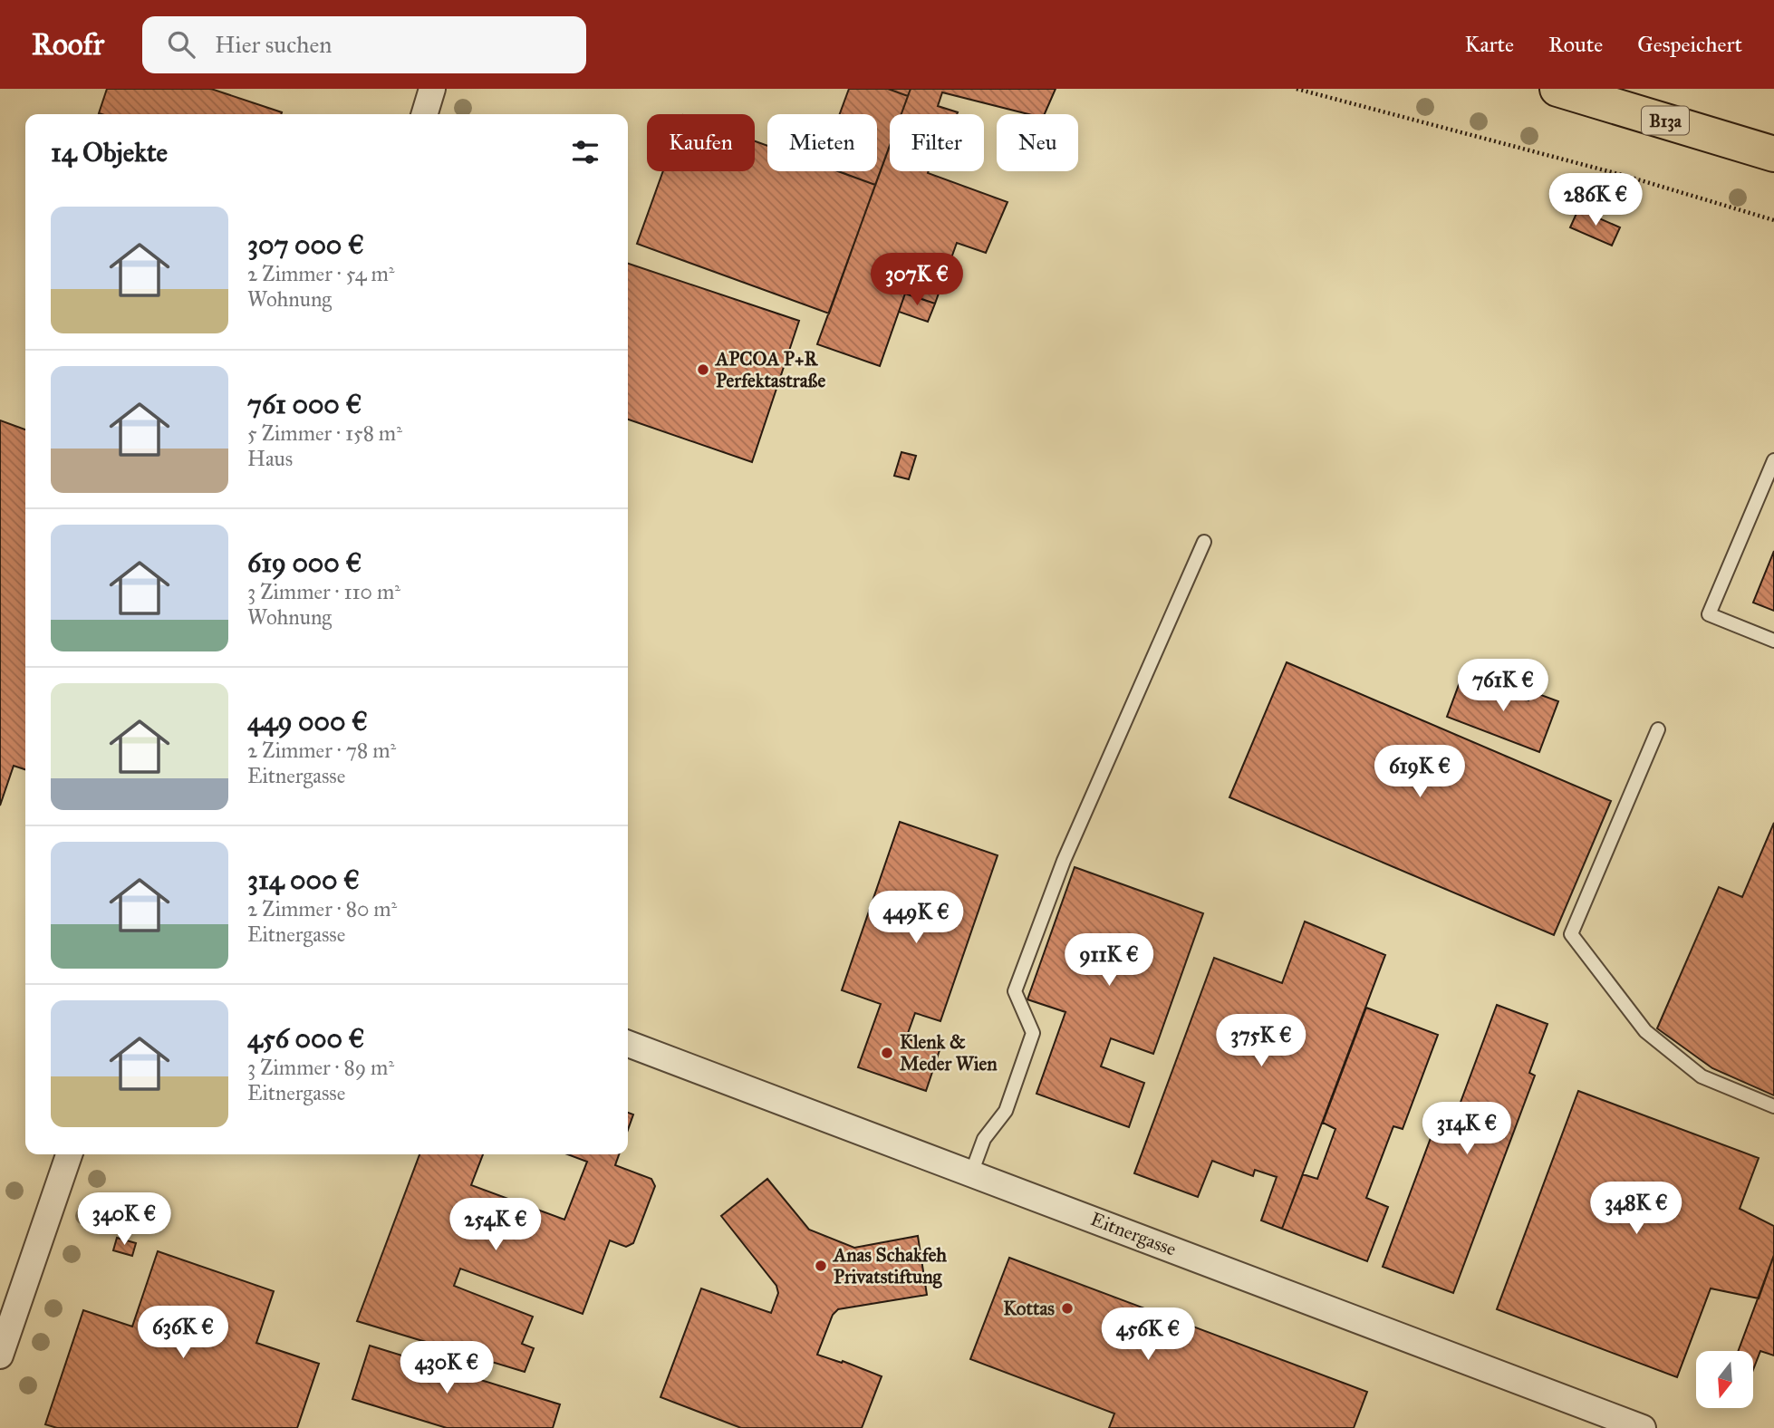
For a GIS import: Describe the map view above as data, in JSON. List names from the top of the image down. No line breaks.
{"streets":{"main road":["B13a"],"street":["Eitnergasse"]},"places":["APCOA P+R Perfektastraße","Klenk & Meder Wien","Anas Schakfeh Privatstiftung","Kottas"],"north":"bottom","page":{"header":"Roofr","search":"Hier suchen","nav":["Karte","Route","Gespeichert"],"chip":["Kaufen","Mieten","Filter","Neu"],"heading":"14 Objekte","price":["286K €","307K €","761K €","619K €","449K €","911K €","375K €","314K €","348K €","340K €","254K €","636K €","456K €","430K €"],"list":[{"name":"307 000 €","note":"2 Zimmer · 54 m² · Wohnung"},{"name":"761 000 €","note":"5 Zimmer · 158 m² · Haus"},{"name":"619 000 €","note":"3 Zimmer · 110 m² · Wohnung"},{"name":"449 000 €","note":"2 Zimmer · 78 m² · Eitnergasse"},{"name":"314 000 €","note":"2 Zimmer · 80 m² · Eitnergasse"},{"name":"456 000 €","note":"3 Zimmer · 89 m² · Eitnergasse"}]}}
